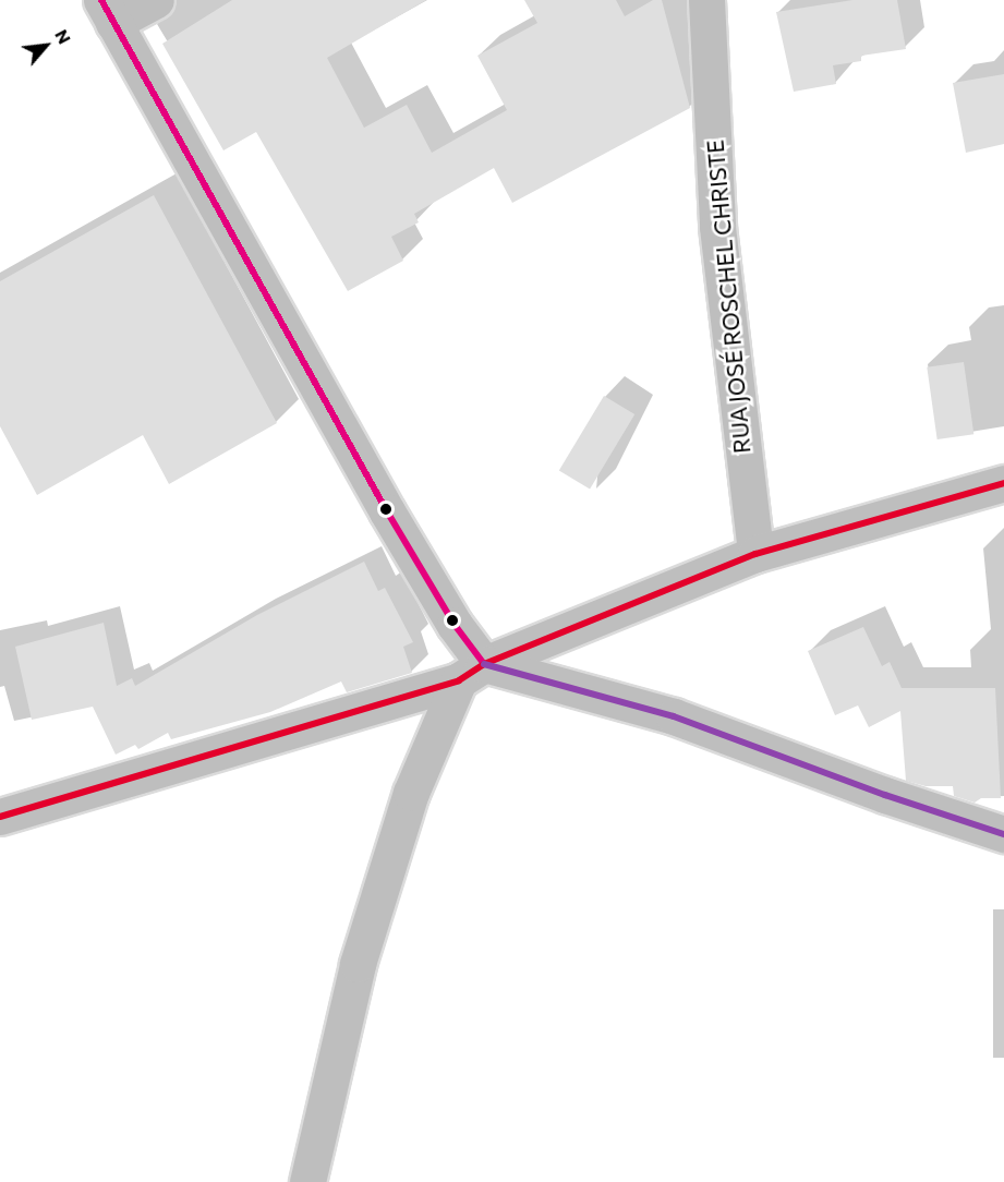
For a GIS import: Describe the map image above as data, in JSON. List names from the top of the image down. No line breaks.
{"streets":{"street":["RUA JOSÉ ROSCHEL CHRISTE"]},"north":"top right"}
